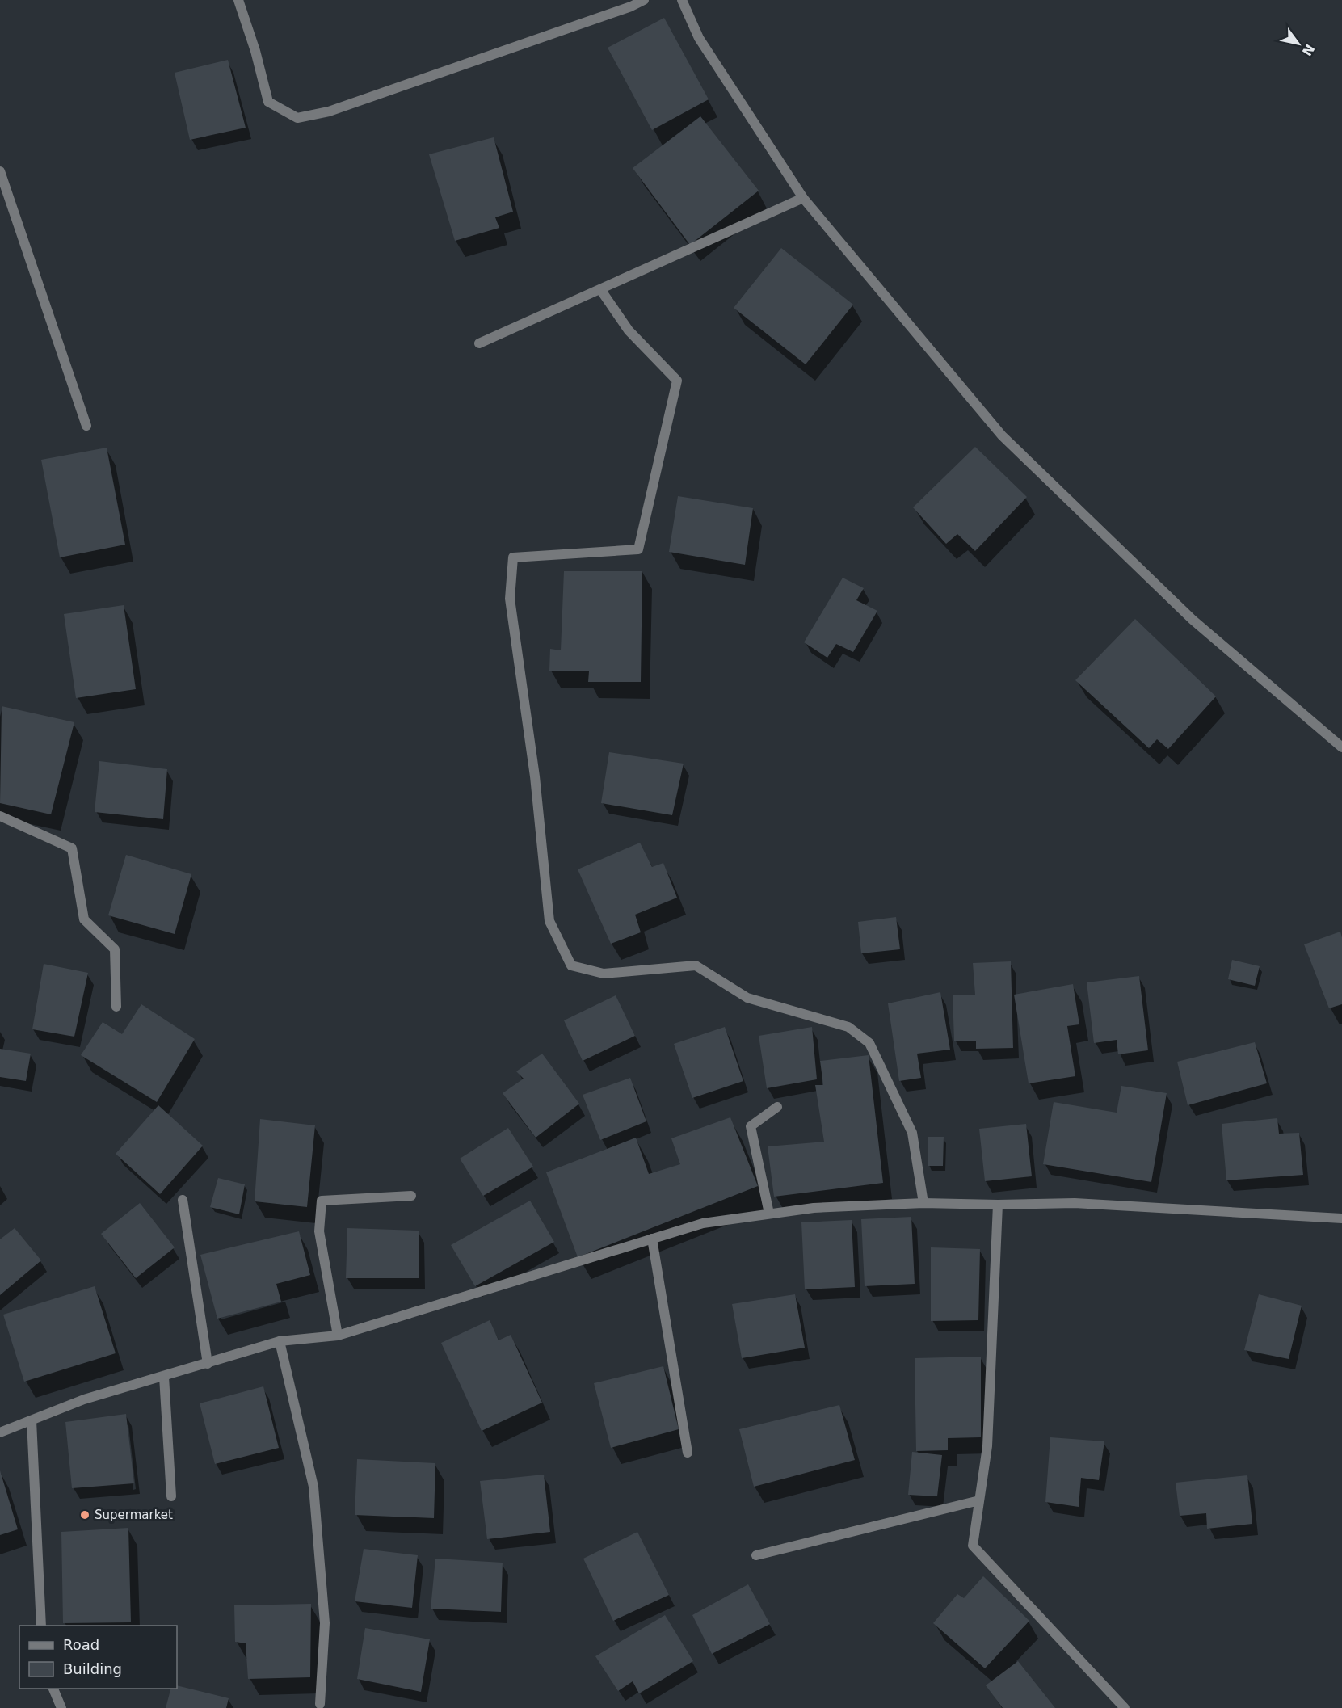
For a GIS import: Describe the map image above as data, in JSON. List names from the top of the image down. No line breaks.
{"places":["Supermarket"],"legend":["Road","Building"],"north":"bottom right"}
